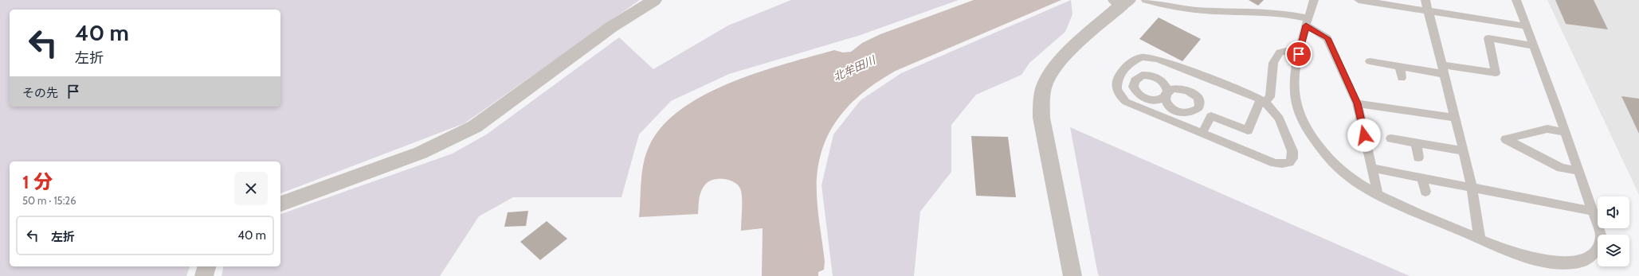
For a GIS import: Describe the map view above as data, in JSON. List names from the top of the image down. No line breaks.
{"water":["北牟田川"],"page":{"turn":["40 m","左折"],"then":"その先","heading":["1 分","50 m · 15:26"],"list":[{"name":"左折","value":"40 m"}]}}
